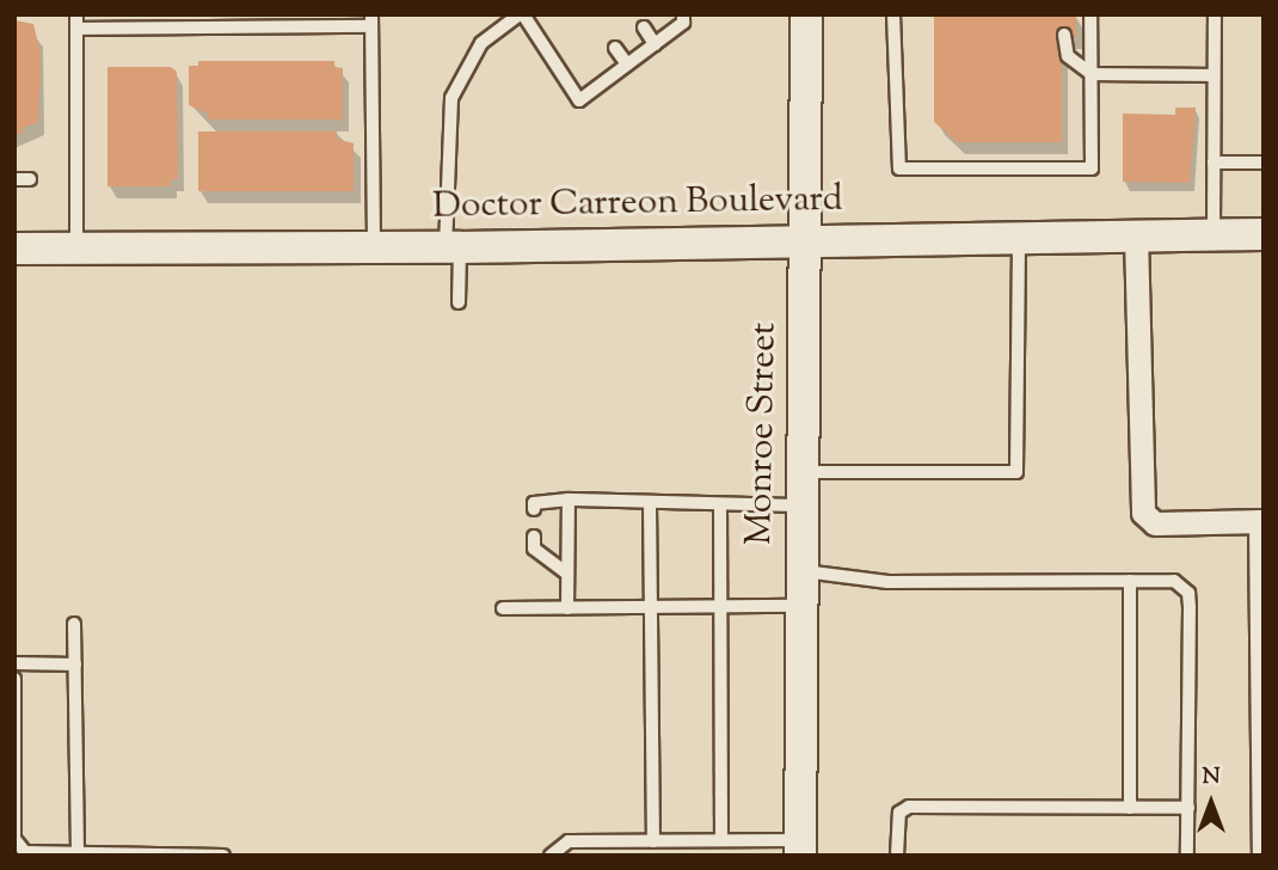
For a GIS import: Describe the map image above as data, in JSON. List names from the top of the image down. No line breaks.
{"streets":{"main road":["Doctor Carreon Boulevard","Monroe Street"]},"crossings":[["Doctor Carreon Boulevard","Monroe Street"]],"north":"top"}
